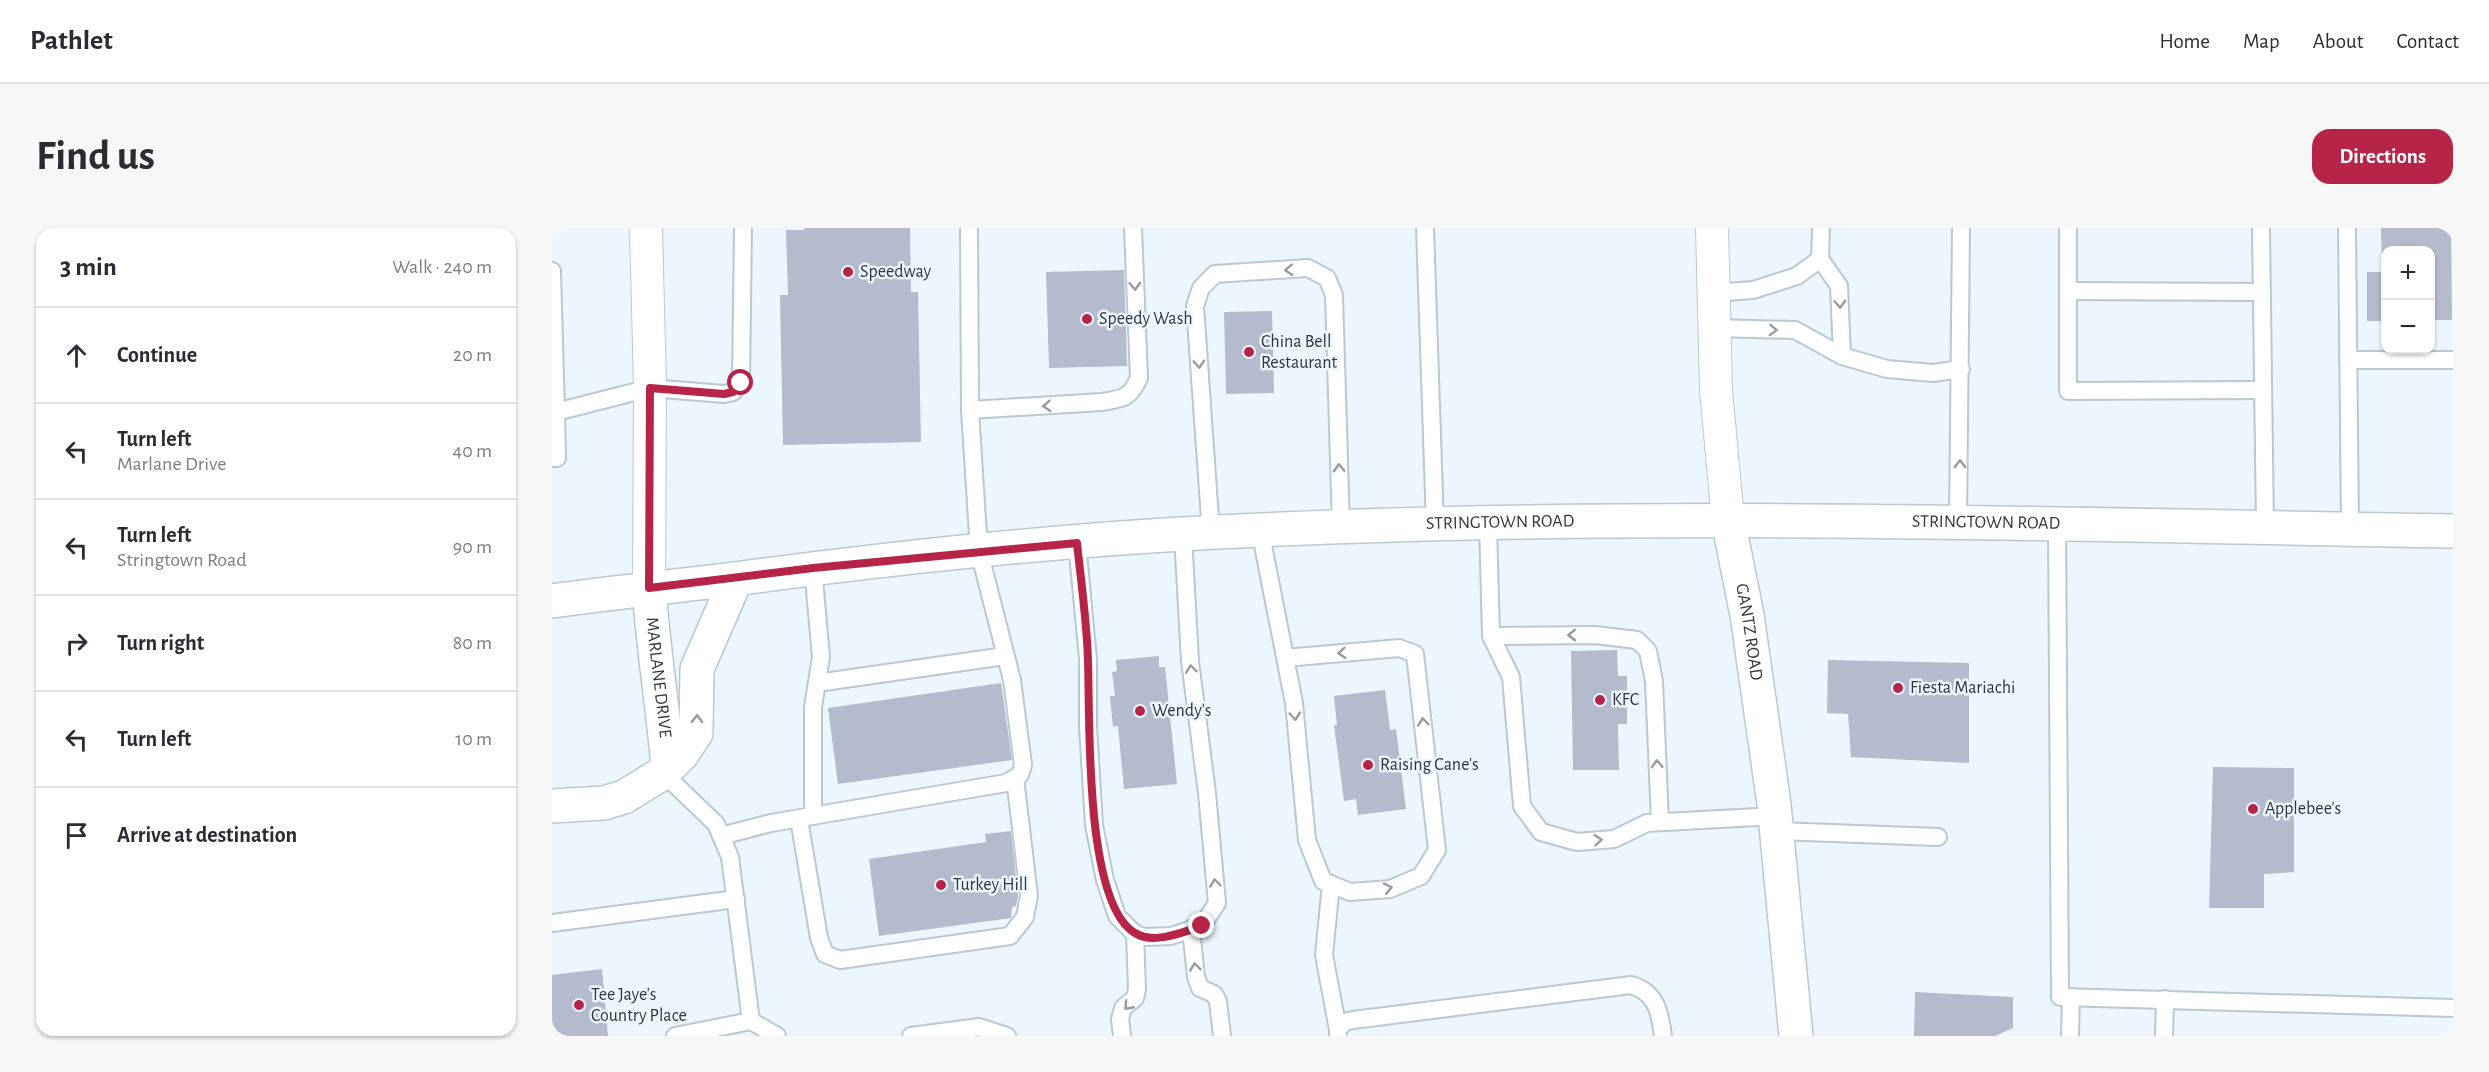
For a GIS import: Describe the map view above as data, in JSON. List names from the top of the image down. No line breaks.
{"streets":{"main road":["STRINGTOWN ROAD","GANTZ ROAD","MARLANE DRIVE"]},"crossings":[["STRINGTOWN ROAD","GANTZ ROAD"],["STRINGTOWN ROAD","MARLANE DRIVE"]],"places":["Speedway","Speedy Wash","China Bell Restaurant","Fiesta Mariachi","KFC","Wendy's","Raising Cane's","Applebee's","Turkey Hill","Tee Jaye's Country Place"],"page":{"header":"Pathlet","nav":["Home","Map","About","Contact"],"buttons":"Directions","title":"Find us","heading":["3 min","Walk · 240 m"],"map_buttons":["+","−"],"list":[["Continue","20 m"],["Turn left","Marlane Drive","40 m"],["Turn left","Stringtown Road","90 m"],["Turn right","80 m"],["Turn left","10 m"],"Arrive at destination"]}}
